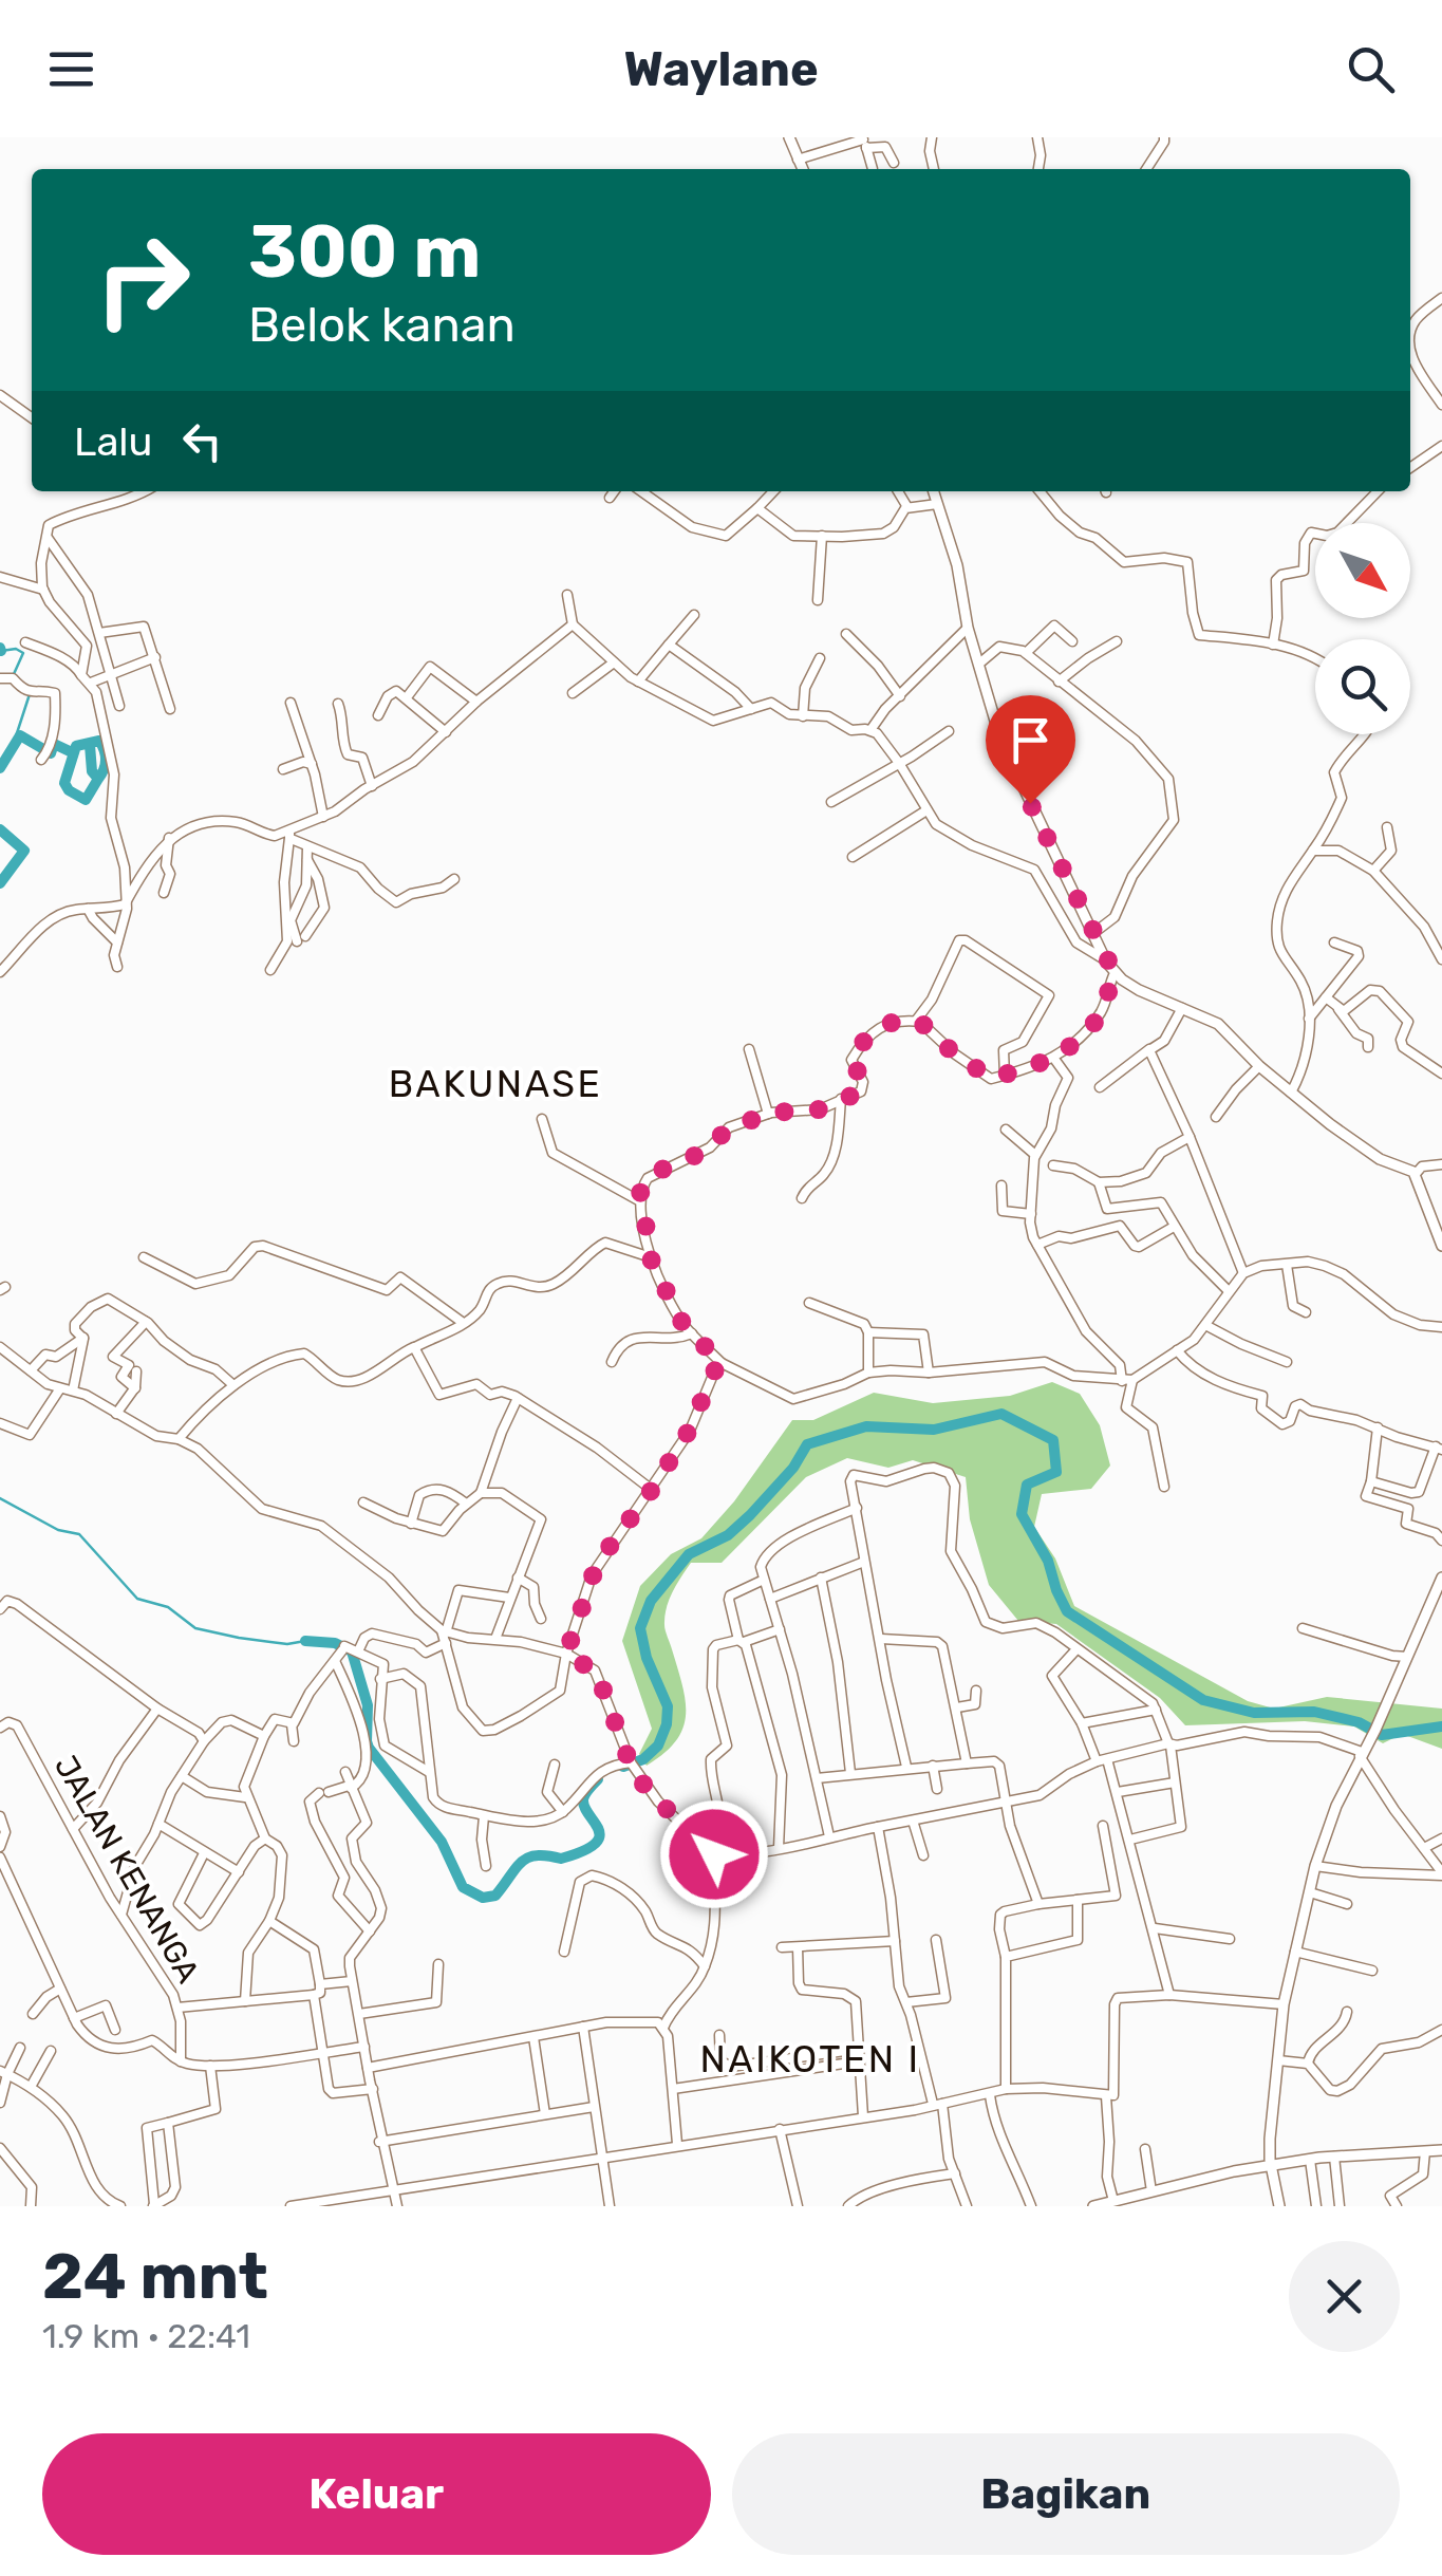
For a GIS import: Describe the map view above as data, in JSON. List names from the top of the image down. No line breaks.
{"streets":{"street":["JALAN KENANGA"]},"districts":["BAKUNASE","NAIKOTEN I"],"north":"bottom right","page":{"header":"Waylane","turn":["300 m","Belok kanan"],"then":"Lalu","heading":["24 mnt","1.9 km · 22:41"],"buttons":["Keluar","Bagikan"]}}
